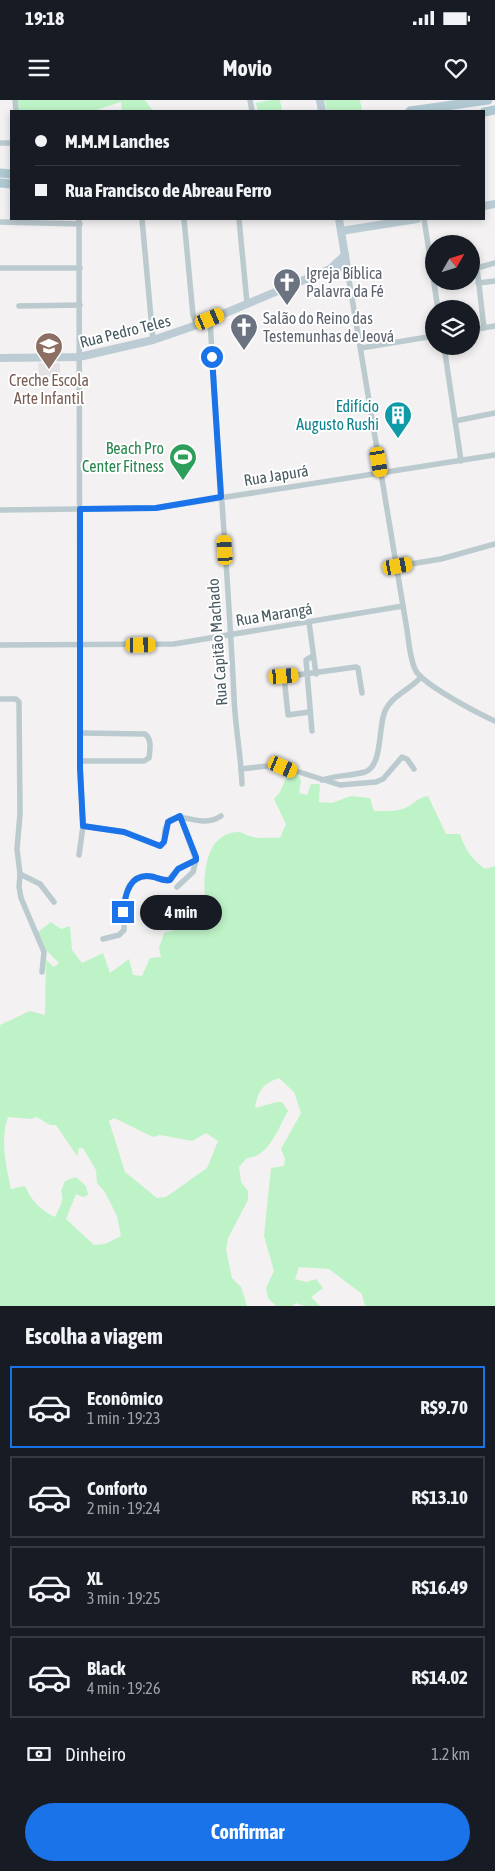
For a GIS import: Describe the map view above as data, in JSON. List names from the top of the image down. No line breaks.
{"streets":{"street":["Rua Pedro Teles","Rua Japurá","Rua Marangá","Rua Capitão Machado"]},"crossings":[["Rua Pedro Teles","Rua Capitão Machado"],["Rua Japurá","Rua Capitão Machado"],["Rua Marangá","Rua Capitão Machado"]],"places":{"church":["Igreja Bíblica Palavra da Fé","Salão do Reino das Testemunhas de Jeová"],"school or university":["Creche Escola Arte Infantil"],"building":["Edifício Augusto Rushi"],"sports":["Beach Pro Center Fitness"]},"north":"top right","page":{"status":"19:18","header":"Movio","banner":["M.M.M Lanches","Rua Francisco de Abreau Ferro"],"bubble":"4 min","heading":"Escolha a viagem","list":[{"name":"Econômico","note":"1 min · 19:23","value":"R$9.70"},{"name":"Conforto","note":"2 min · 19:24","value":"R$13.10"},{"name":"XL","note":"3 min · 19:25","value":"R$16.49"},{"name":"Black","note":"4 min · 19:26","value":"R$14.02"}],"pay":["Dinheiro","1.2 km"],"buttons":"Confirmar"}}
